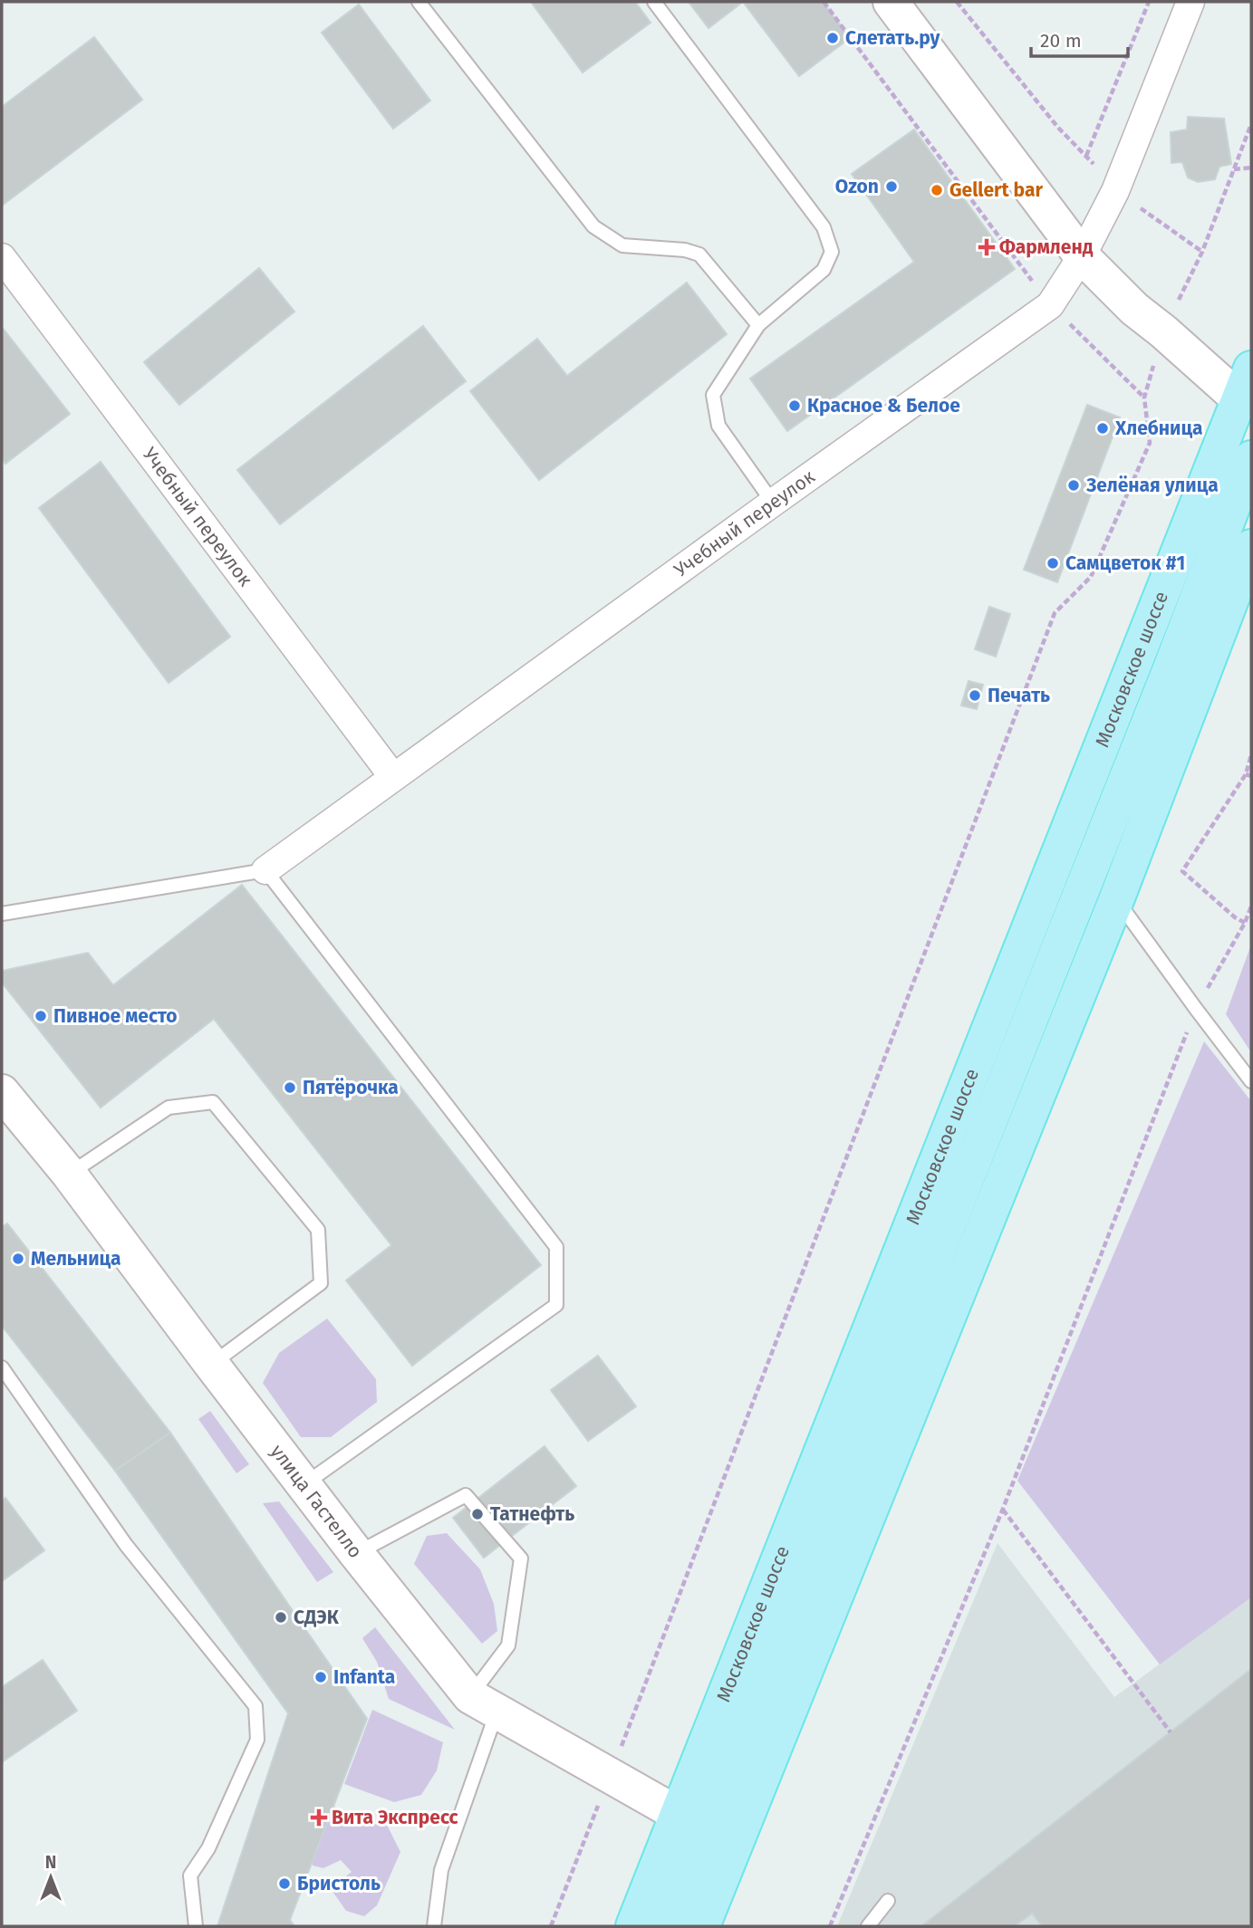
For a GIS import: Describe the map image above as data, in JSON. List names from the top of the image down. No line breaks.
{"streets":{"main road":["Московское шоссе"],"street":["Учебный переулок","улица Гастелло"]},"crossings":[["Московское шоссе","улица Гастелло"]],"places":{"other":["Слетать.ру","Ozon","Gellert bar","Красное & Белое","Хлебница","Зелёная улица","Самцветок #1","Печать","Пивное место","Пятёрочка","Мельница","Татнефть","СДЭК","Infanta","Бристоль"],"health":["Фармленд","Вита Экспресс"]},"scale_bar":"20 m","north":"top"}
